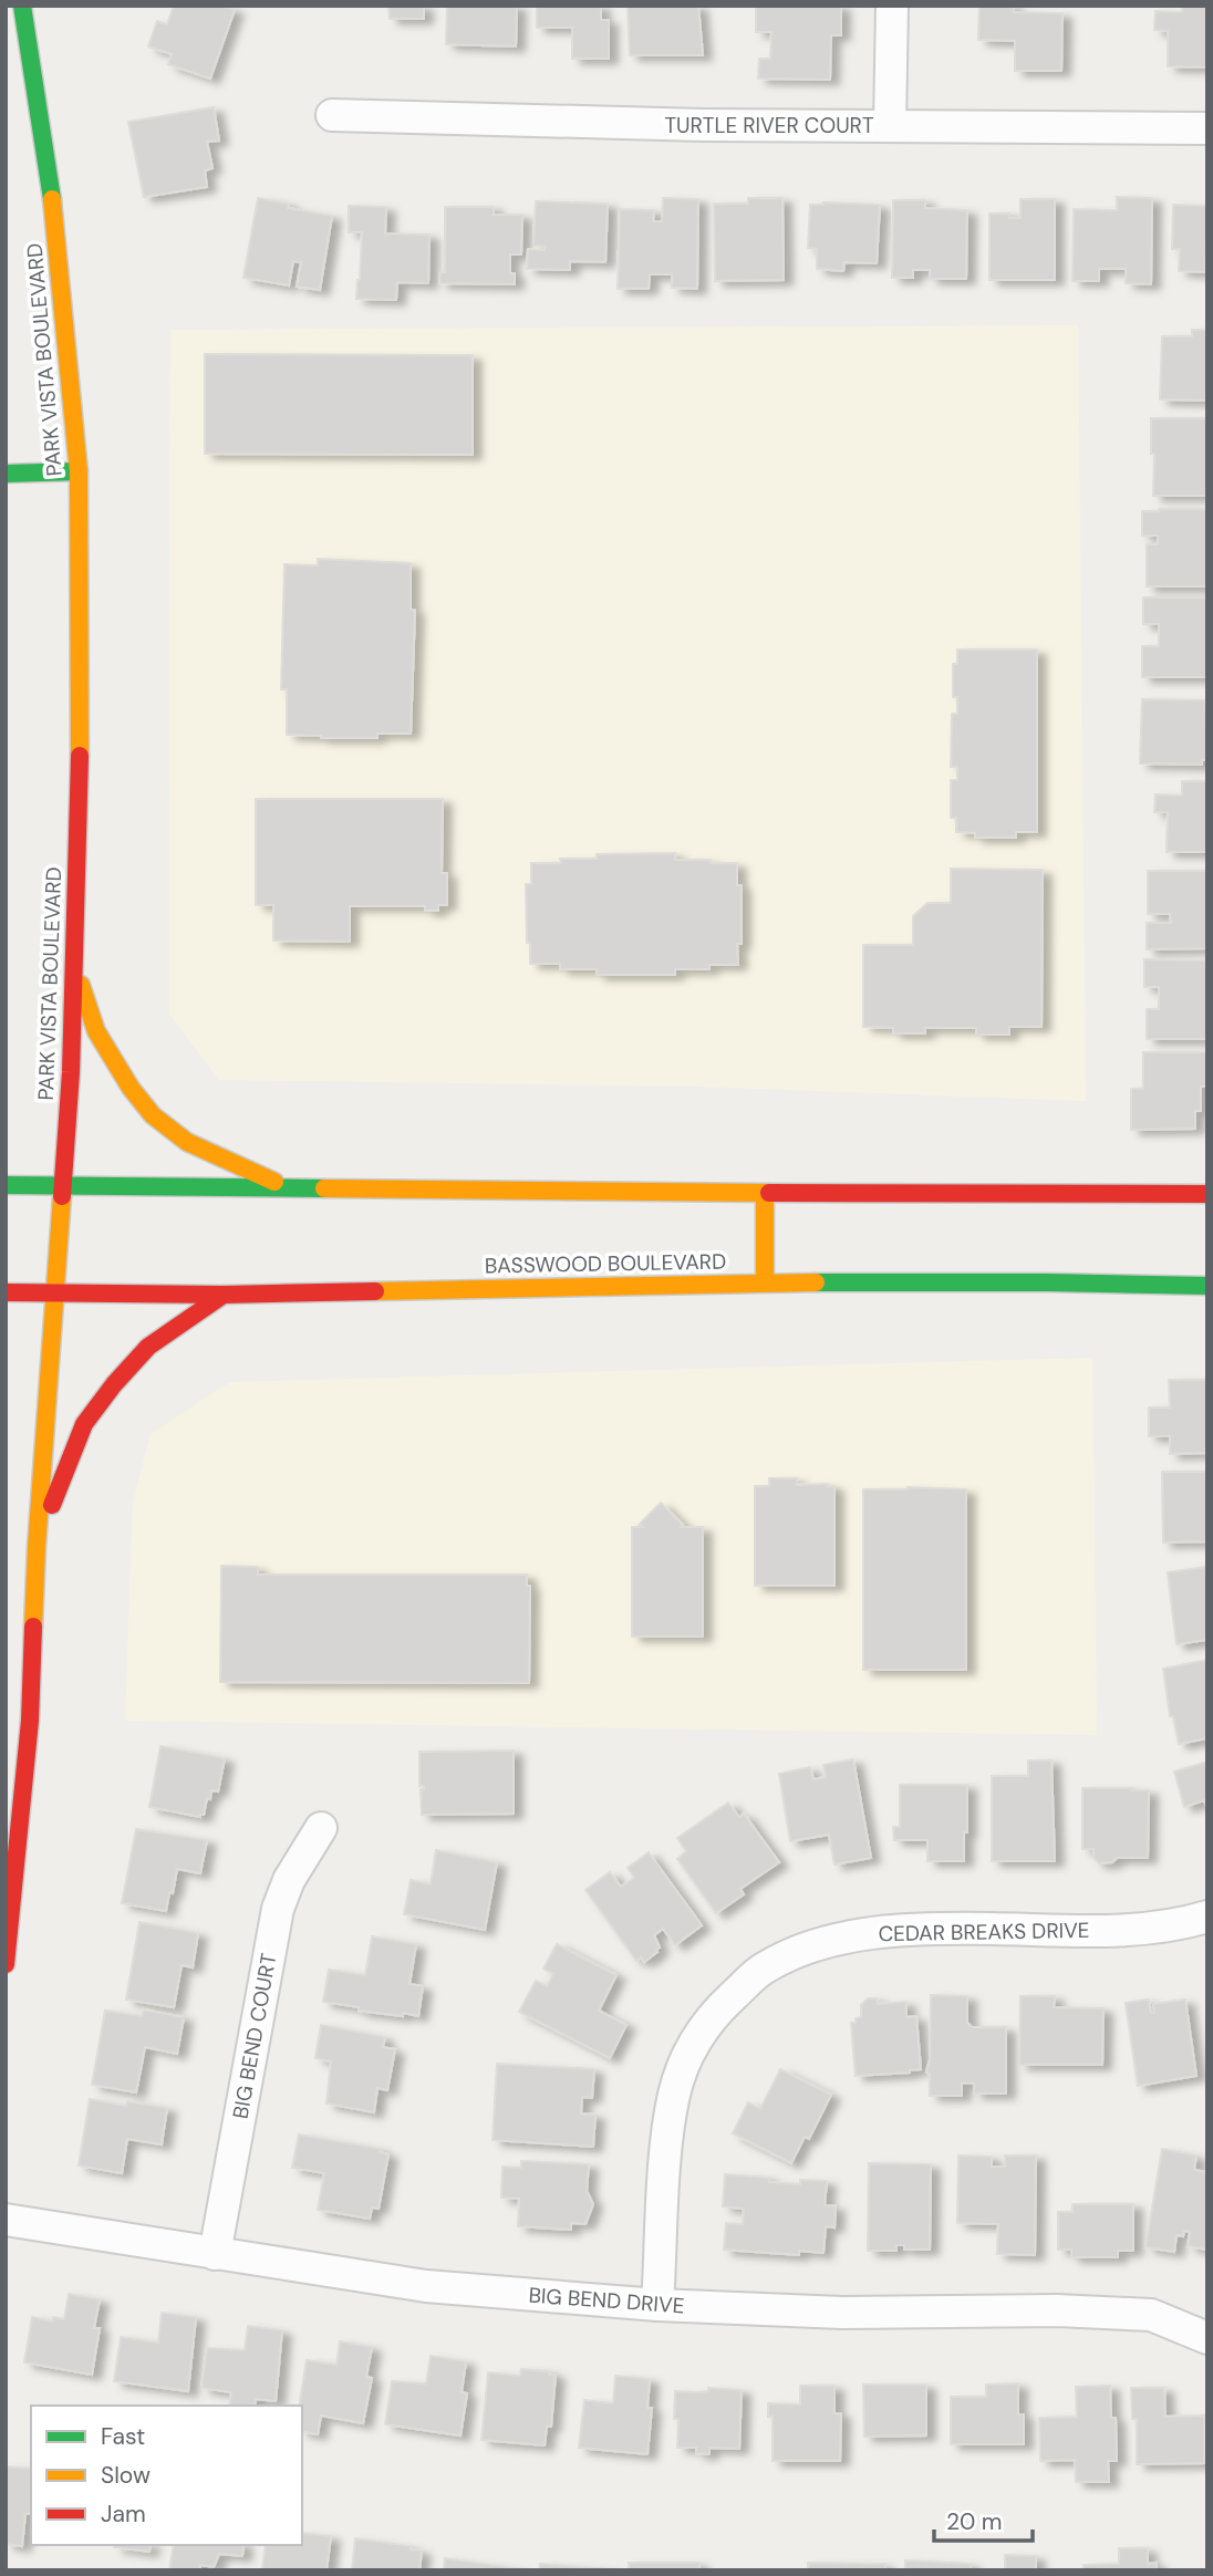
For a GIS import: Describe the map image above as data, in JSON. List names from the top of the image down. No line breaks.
{"streets":{"main road":["PARK VISTA BOULEVARD","BASSWOOD BOULEVARD"],"street":["TURTLE RIVER COURT","CEDAR BREAKS DRIVE","BIG BEND COURT","BIG BEND DRIVE"]},"crossings":[["PARK VISTA BOULEVARD","BASSWOOD BOULEVARD"],["CEDAR BREAKS DRIVE","BIG BEND DRIVE"],["BIG BEND COURT","BIG BEND DRIVE"]],"legend":["Fast","Slow","Jam"],"scale_bar":"20 m"}
